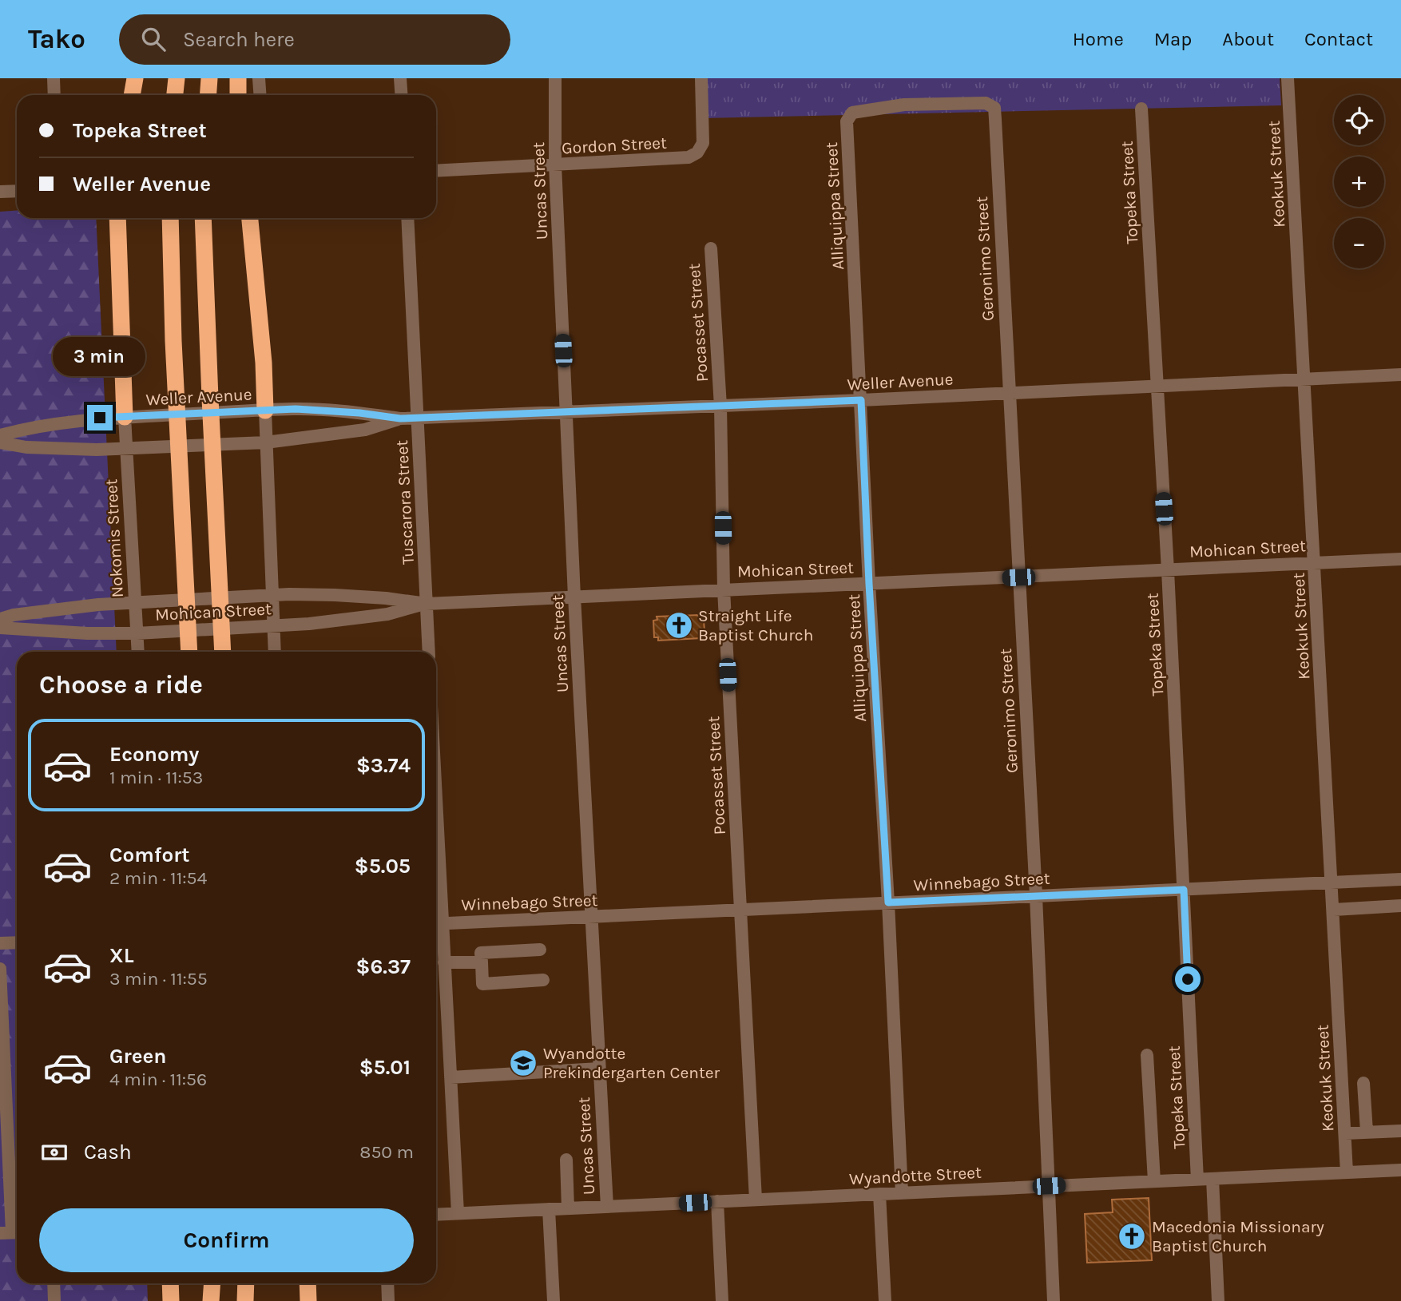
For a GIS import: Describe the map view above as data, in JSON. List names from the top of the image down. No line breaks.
{"streets":{"street":["Gordon Street","Keokuk Street","Uncas Street","Topeka Street","Alliquippa Street","Geronimo Street","Pocasset Street","Weller Avenue","Tuscarora Street","Nokomis Street","Mohican Street","Winnebago Street","Wyandotte Street"]},"crossings":[["Gordon Street","Uncas Street"],["Keokuk Street","Weller Avenue"],["Keokuk Street","Mohican Street"],["Keokuk Street","Winnebago Street"],["Keokuk Street","Wyandotte Street"],["Uncas Street","Weller Avenue"],["Uncas Street","Mohican Street"],["Uncas Street","Winnebago Street"],["Uncas Street","Wyandotte Street"],["Topeka Street","Weller Avenue"],["Topeka Street","Mohican Street"],["Topeka Street","Winnebago Street"],["Topeka Street","Wyandotte Street"],["Alliquippa Street","Geronimo Street"],["Alliquippa Street","Weller Avenue"],["Alliquippa Street","Mohican Street"],["Alliquippa Street","Winnebago Street"],["Alliquippa Street","Wyandotte Street"],["Geronimo Street","Weller Avenue"],["Geronimo Street","Mohican Street"],["Geronimo Street","Winnebago Street"],["Geronimo Street","Wyandotte Street"],["Pocasset Street","Weller Avenue"],["Pocasset Street","Mohican Street"],["Pocasset Street","Winnebago Street"],["Pocasset Street","Wyandotte Street"],["Weller Avenue","Tuscarora Street"],["Weller Avenue","Nokomis Street"],["Tuscarora Street","Mohican Street"],["Nokomis Street","Mohican Street"]],"places":{"church":["Straight Life Baptist Church","Macedonia Missionary Baptist Church"],"school or university":["Wyandotte Prekindergarten Center"]},"page":{"header":"Tako","search":"Search here","nav":["Home","Map","About","Contact"],"map_buttons":["+","−"],"banner":["Topeka Street","Weller Avenue"],"bubble":"3 min","heading":"Choose a ride","list":[{"name":"Economy","note":"1 min · 11:53","value":"$3.74"},{"name":"Comfort","note":"2 min · 11:54","value":"$5.05"},{"name":"XL","note":"3 min · 11:55","value":"$6.37"},{"name":"Green","note":"4 min · 11:56","value":"$5.01"}],"pay":["Cash","850 m"],"buttons":"Confirm"}}
